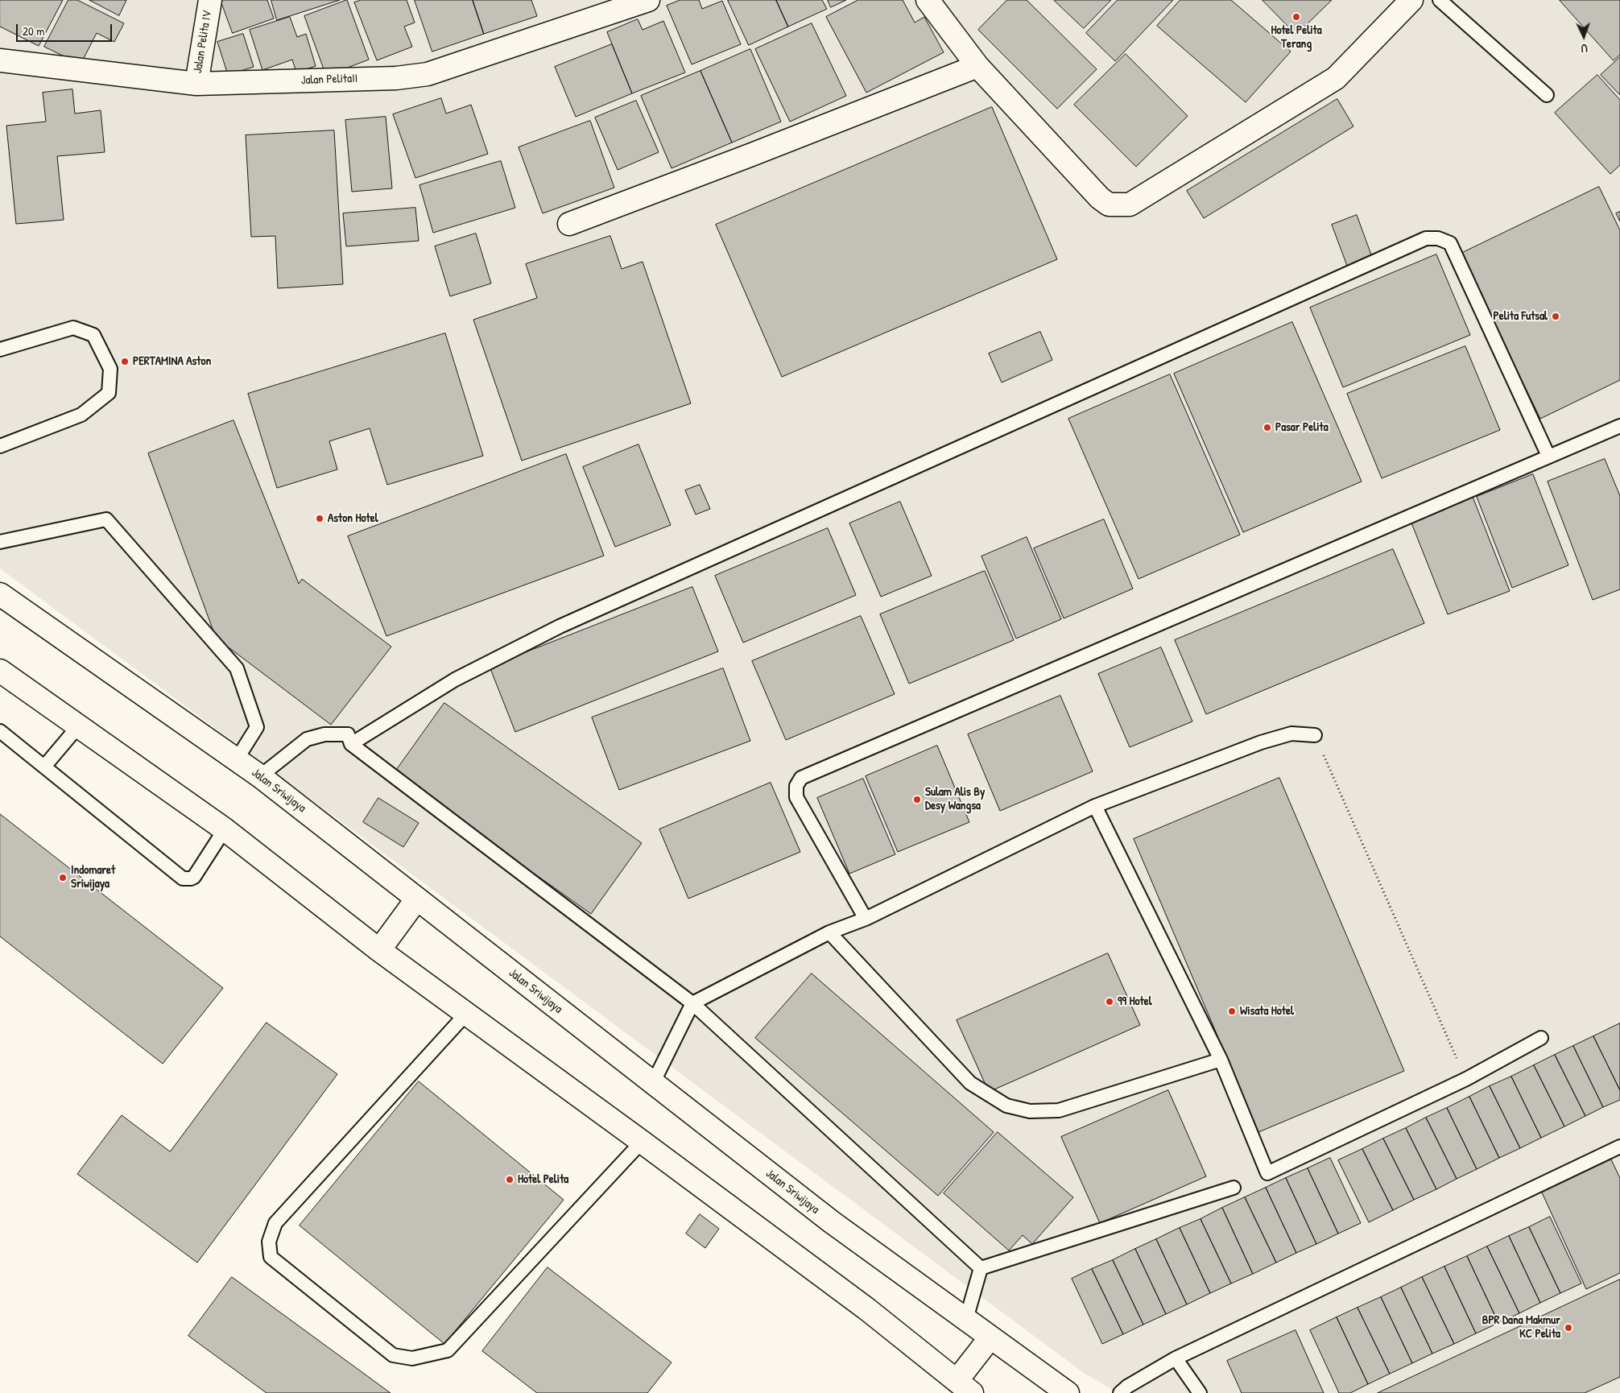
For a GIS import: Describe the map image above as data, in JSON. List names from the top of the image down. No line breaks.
{"streets":{"main road":["Jalan Pelita IV","Jalan PelitaII","Jalan Sriwijaya"]},"crossings":[["Jalan Pelita IV","Jalan PelitaII"]],"places":["Hotel Pelita Terang","Pelita Futsal","PERTAMINA Aston","Pasar Pelita","Aston Hotel","Sulam Alis By Desy Wangsa","Indomaret Sriwijaya","99 Hotel","Wisata Hotel","Hotel Pelita","BPR Dana Makmur KC Pelita"],"scale_bar":"20 m","north":"bottom"}
